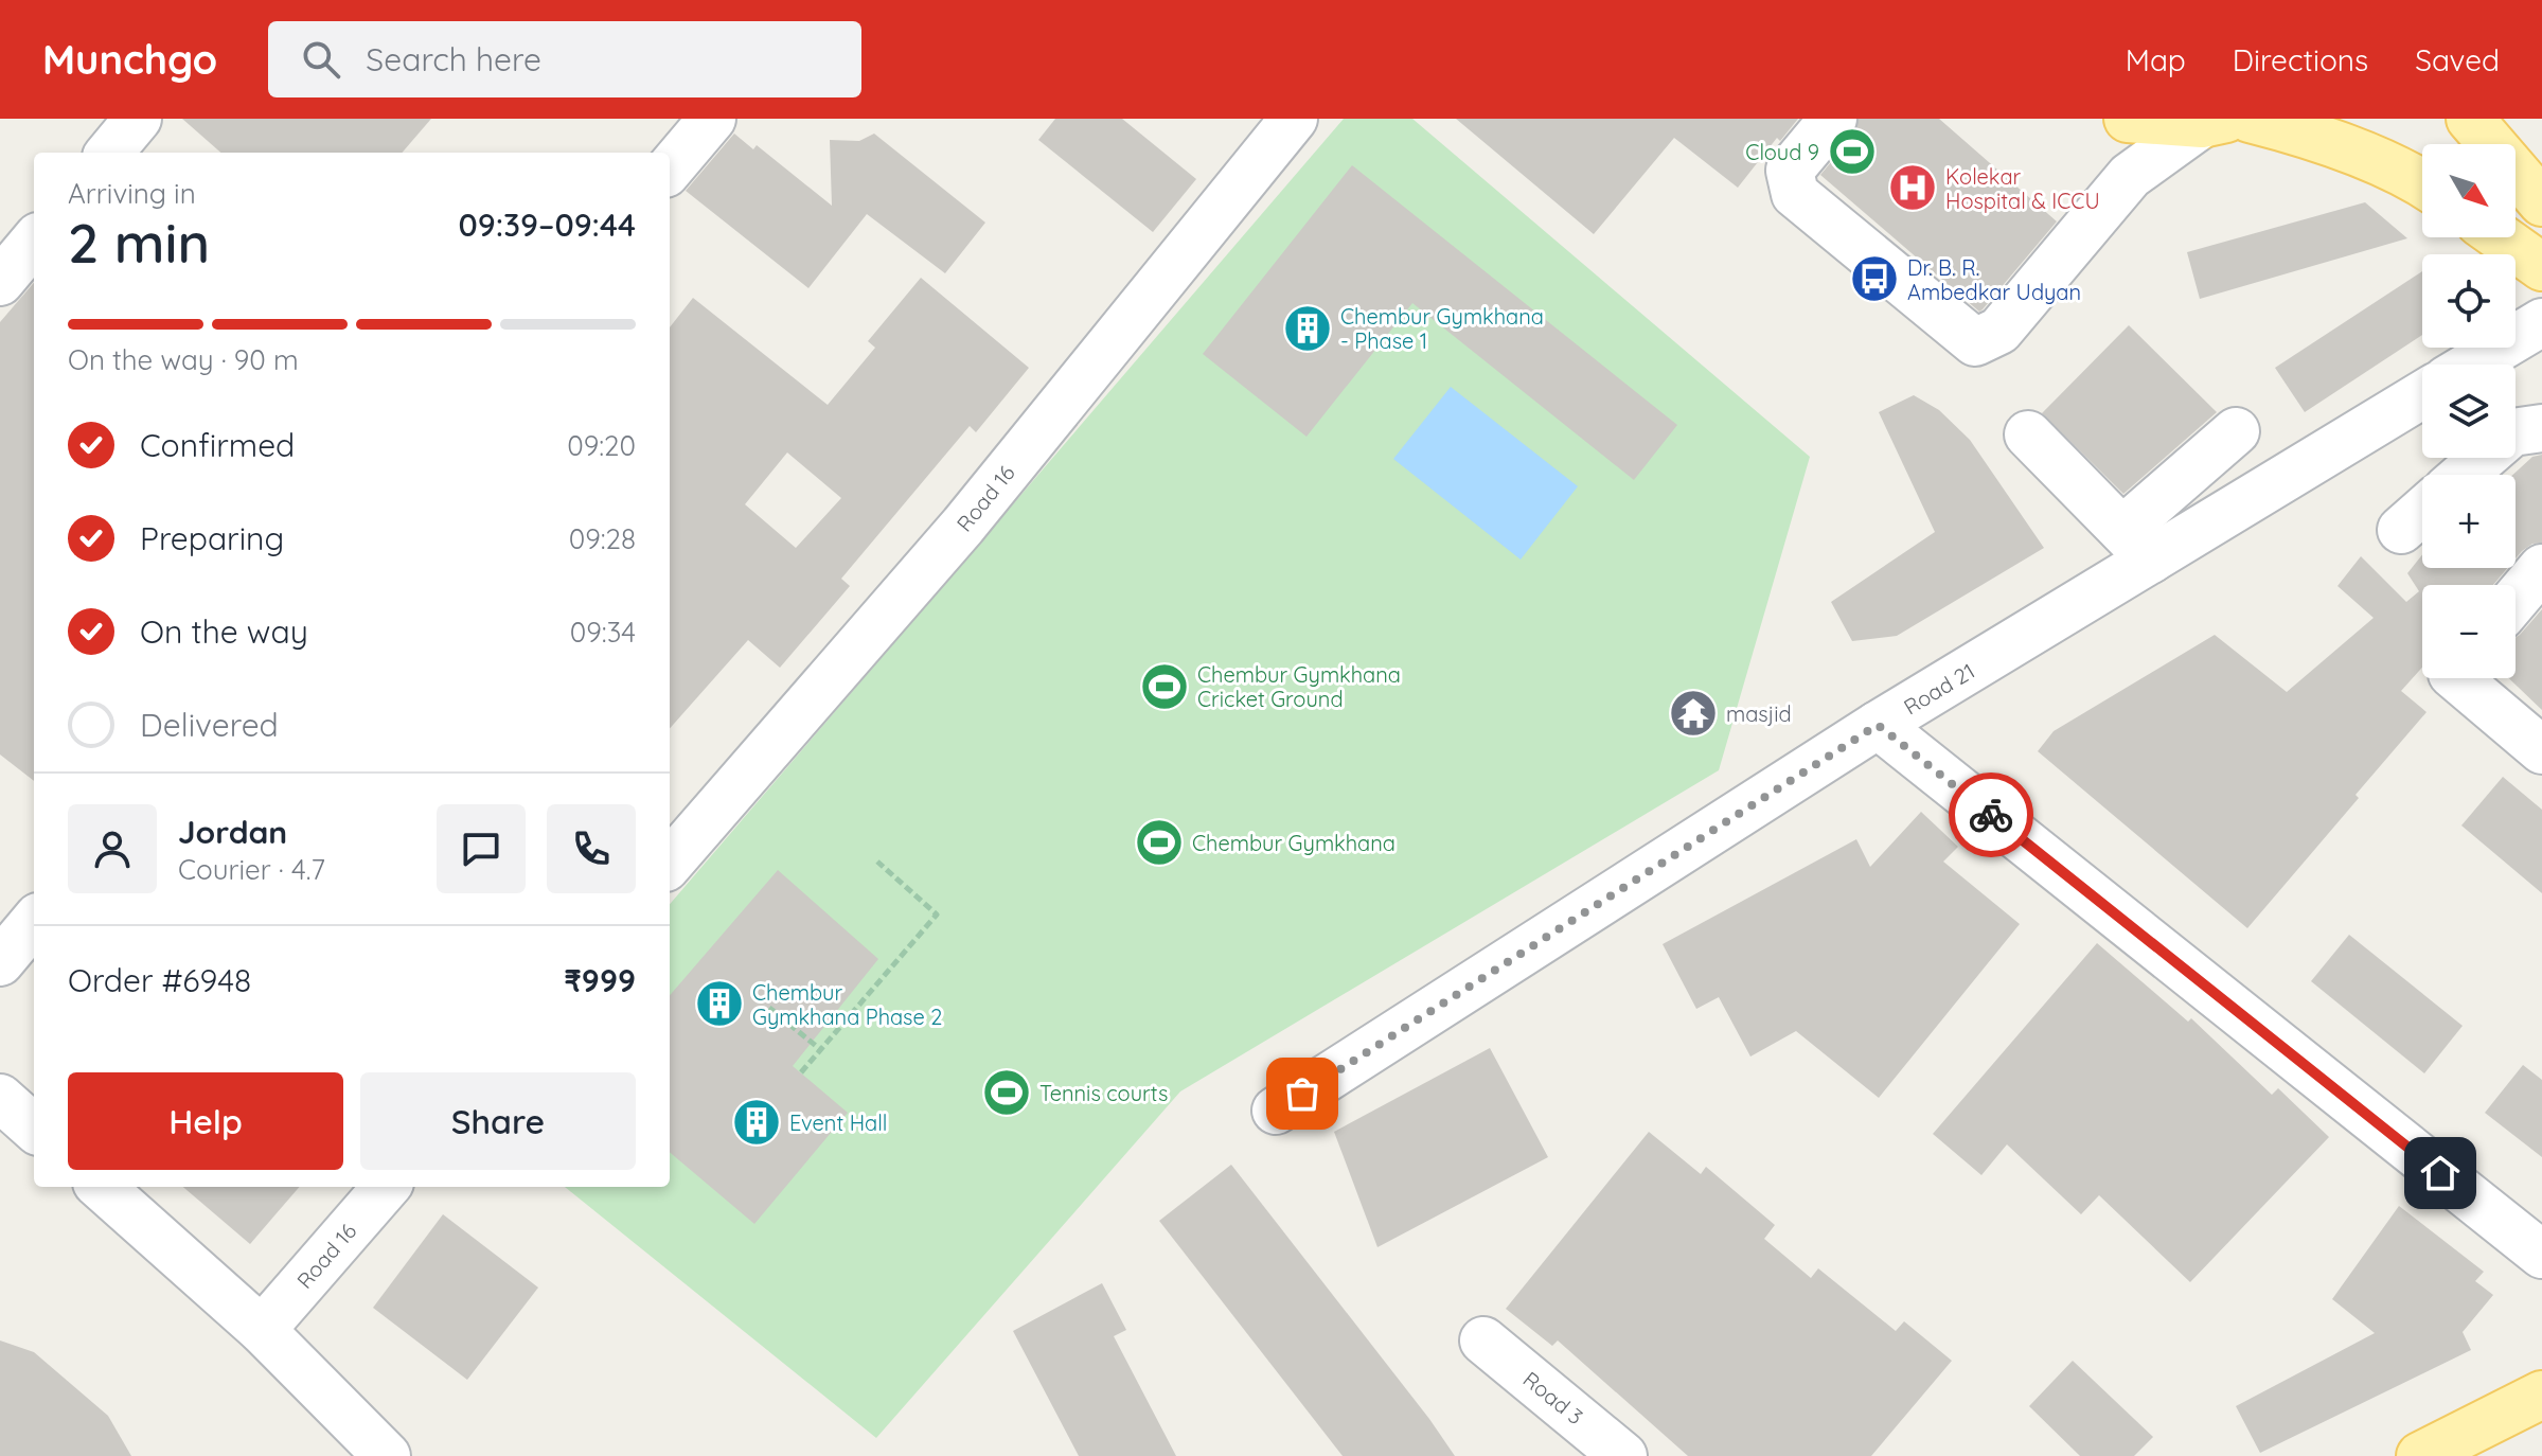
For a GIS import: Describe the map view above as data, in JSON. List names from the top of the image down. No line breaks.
{"streets":{"street":["Road 16","Road 21","Road 3"]},"places":{"sports":["Cloud 9","Chembur Gymkhana Cricket Ground","Chembur Gymkhana","Tennis courts"],"hospital":["Kolekar Hospital & ICCU"],"bus stop":["Dr. B. R. Ambedkar Udyan"],"building":["Chembur Gymkhana - Phase 1","Chembur Gymkhana Phase 2","Event Hall"],"temple":["masjid"]},"north":"bottom right","page":{"header":"Munchgo","search":"Search here","nav":["Map","Directions","Saved"],"map_buttons":["+","−"],"heading":["2 min","Arriving in","09:39–09:44"],"panel":["Jordan","Courier · 4.7","Order #6948","₹999"],"bar":"On the way · 90 m","list":[["Confirmed","09:20"],["Preparing","09:28"],["On the way","09:34"],"Delivered"],"buttons":["Help","Share"]}}
